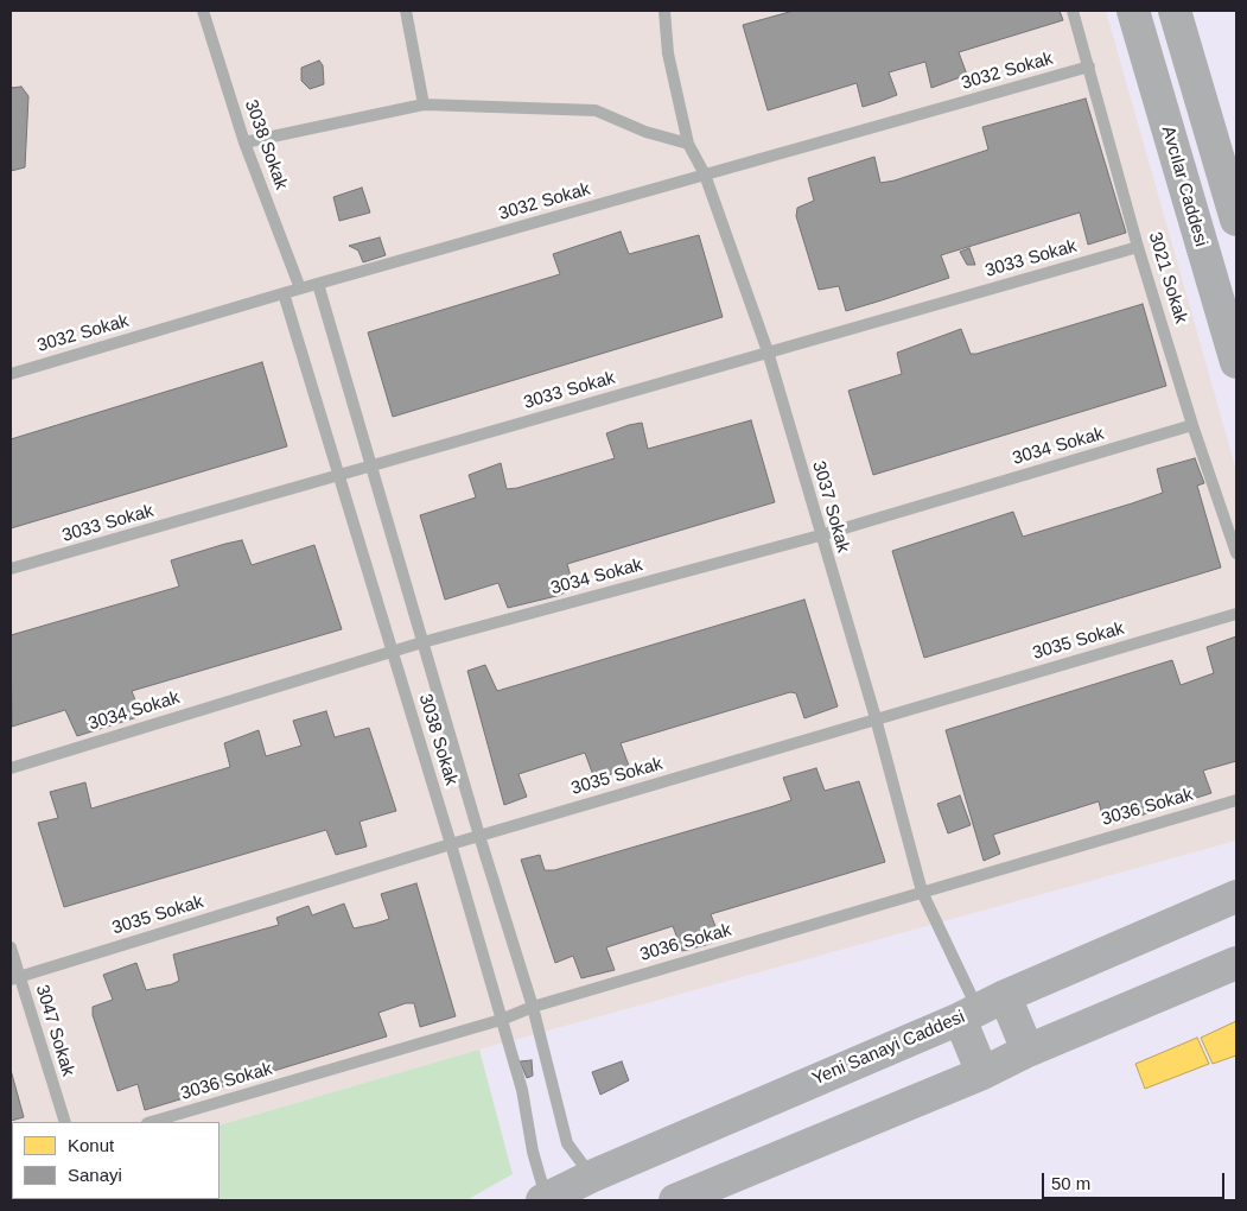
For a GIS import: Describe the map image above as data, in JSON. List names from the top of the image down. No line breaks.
{"streets":{"main road":["Avcılar Caddesi","Yeni Sanayi Caddesi"],"lane":["3032 Sokak","3038 Sokak","3033 Sokak","3021 Sokak","3034 Sokak","3037 Sokak","3035 Sokak","3036 Sokak","3047 Sokak"]},"crossings":[["3032 Sokak","3038 Sokak"],["3032 Sokak","3021 Sokak"],["3032 Sokak","3037 Sokak"],["3038 Sokak","3033 Sokak"],["3038 Sokak","3034 Sokak"],["3038 Sokak","3035 Sokak"],["3038 Sokak","3036 Sokak"],["3038 Sokak","Yeni Sanayi Caddesi"],["3033 Sokak","3021 Sokak"],["3033 Sokak","3037 Sokak"],["3021 Sokak","3034 Sokak"],["3034 Sokak","3037 Sokak"],["3037 Sokak","3035 Sokak"],["3037 Sokak","3036 Sokak"],["3037 Sokak","Yeni Sanayi Caddesi"],["3035 Sokak","3047 Sokak"]],"legend":["Konut","Sanayi"],"scale_bar":"50 m"}
